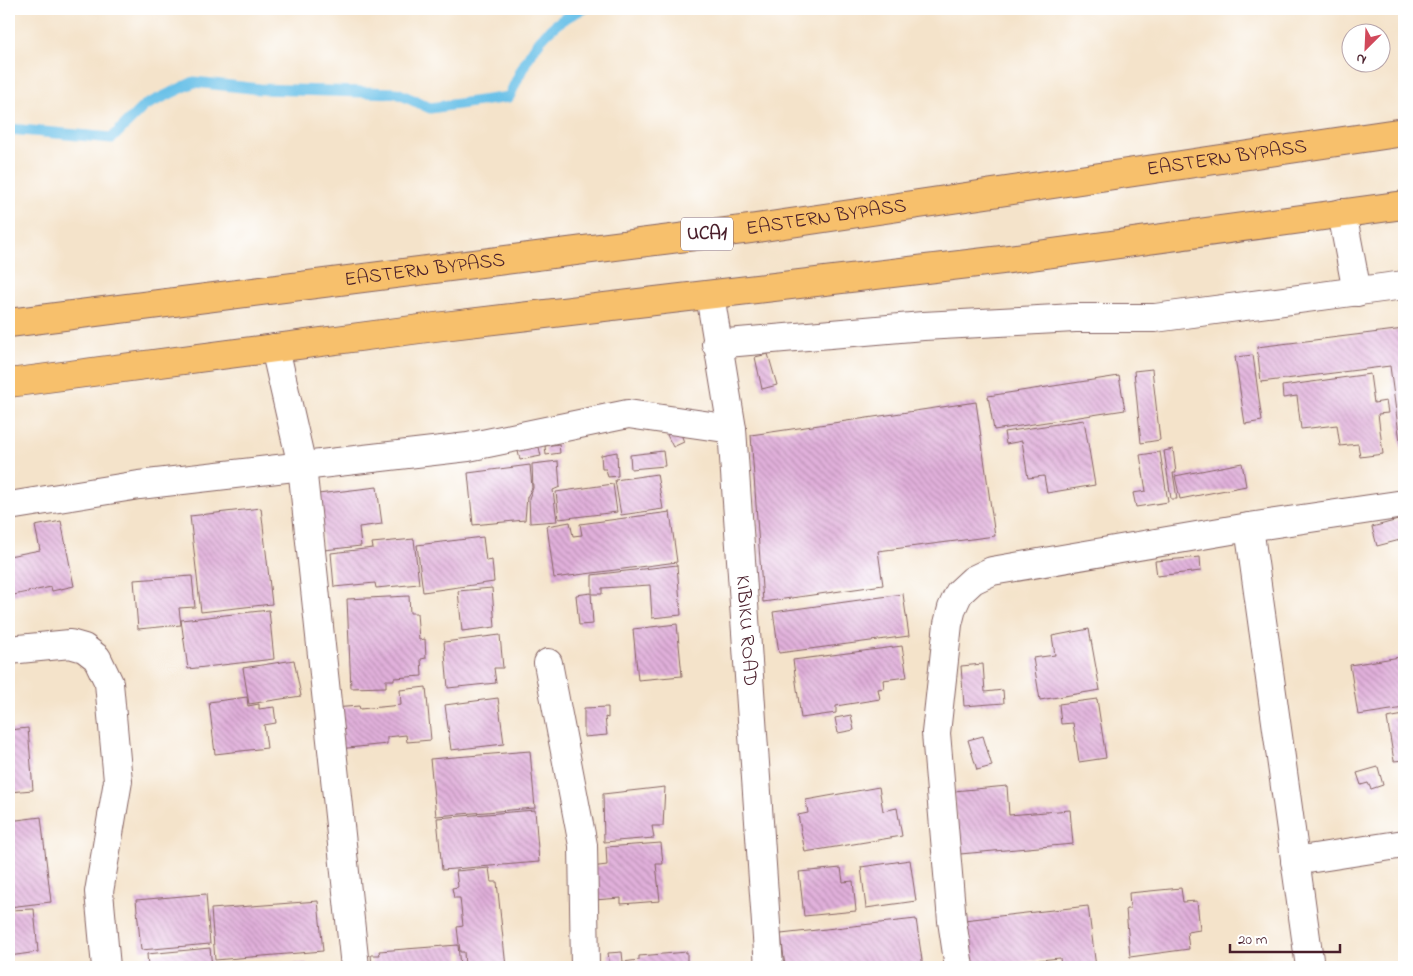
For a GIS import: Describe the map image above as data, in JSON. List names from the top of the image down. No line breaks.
{"streets":{"main road":["EASTERN BYPASS","UCA1"],"street":["KIBIKU ROAD"]},"scale_bar":"20 m","north":"bottom left"}
